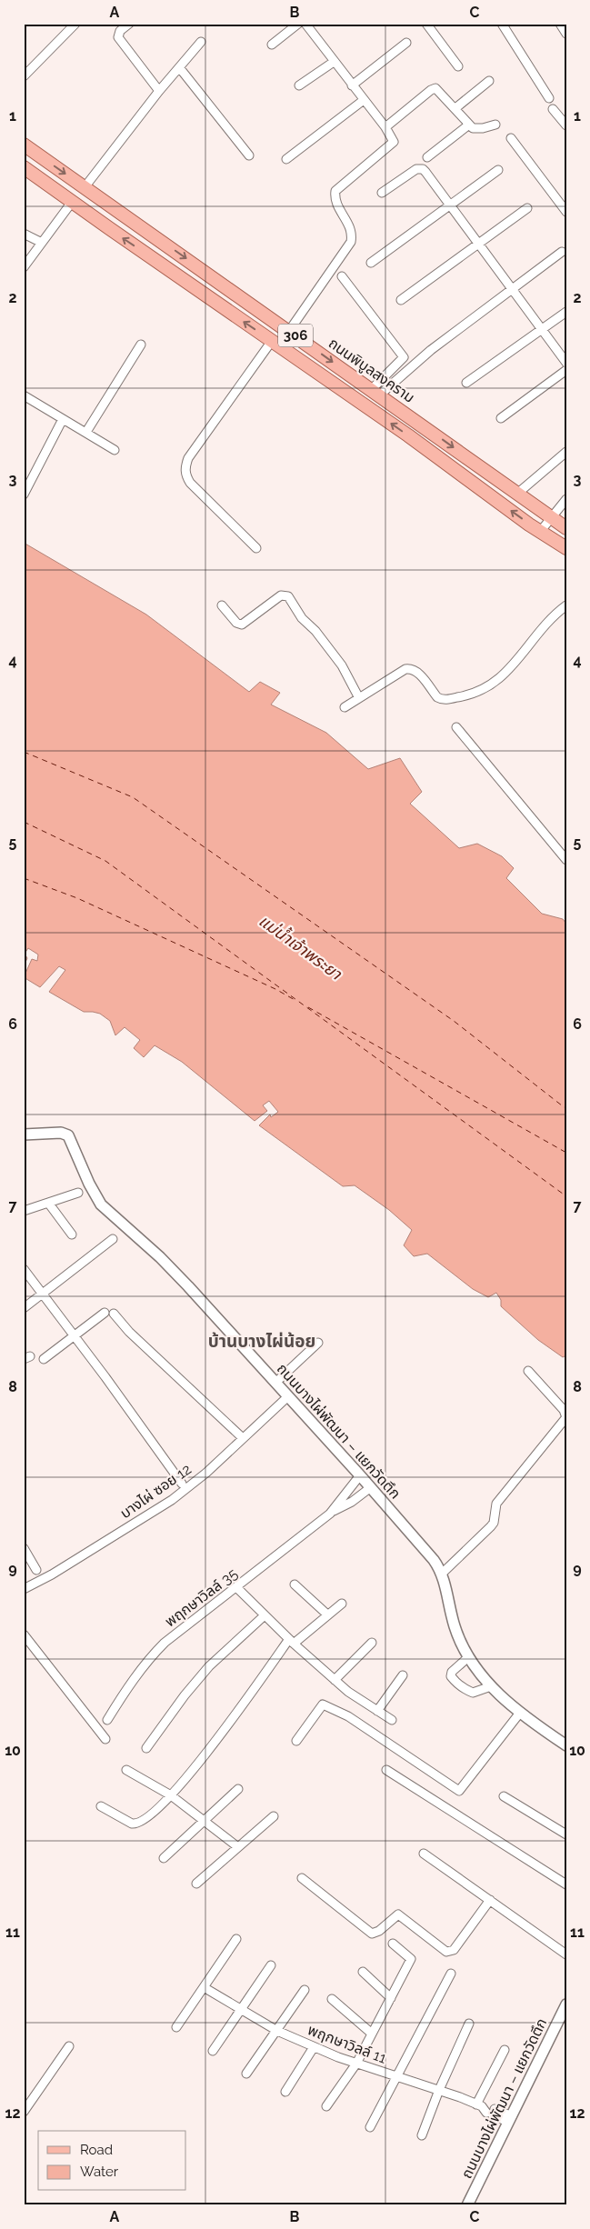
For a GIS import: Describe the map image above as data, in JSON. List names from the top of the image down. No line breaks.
{"streets":{"main road":["306","ถนนพิบูลสงคราม"],"street":["ถนนบางไผ่พัฒนา – แยกวัดตึก","บางไผ่ ซอย 12","พฤกษาวิลล์ 35","พฤกษาวิลล์ 11"]},"crossings":[["ถนนบางไผ่พัฒนา – แยกวัดตึก","บางไผ่ ซอย 12"],["ถนนบางไผ่พัฒนา – แยกวัดตึก","พฤกษาวิลล์ 35"],["ถนนบางไผ่พัฒนา – แยกวัดตึก","พฤกษาวิลล์ 11"]],"districts":["บ้านบางไผ่น้อย"],"water":["แม่น้ำเจ้าพระยา"],"legend":["Road","Water"],"grid":{"columns":["A","B","C"],"rows":["1","2","3","4","5","6","7","8","9","10","11","12"]}}
